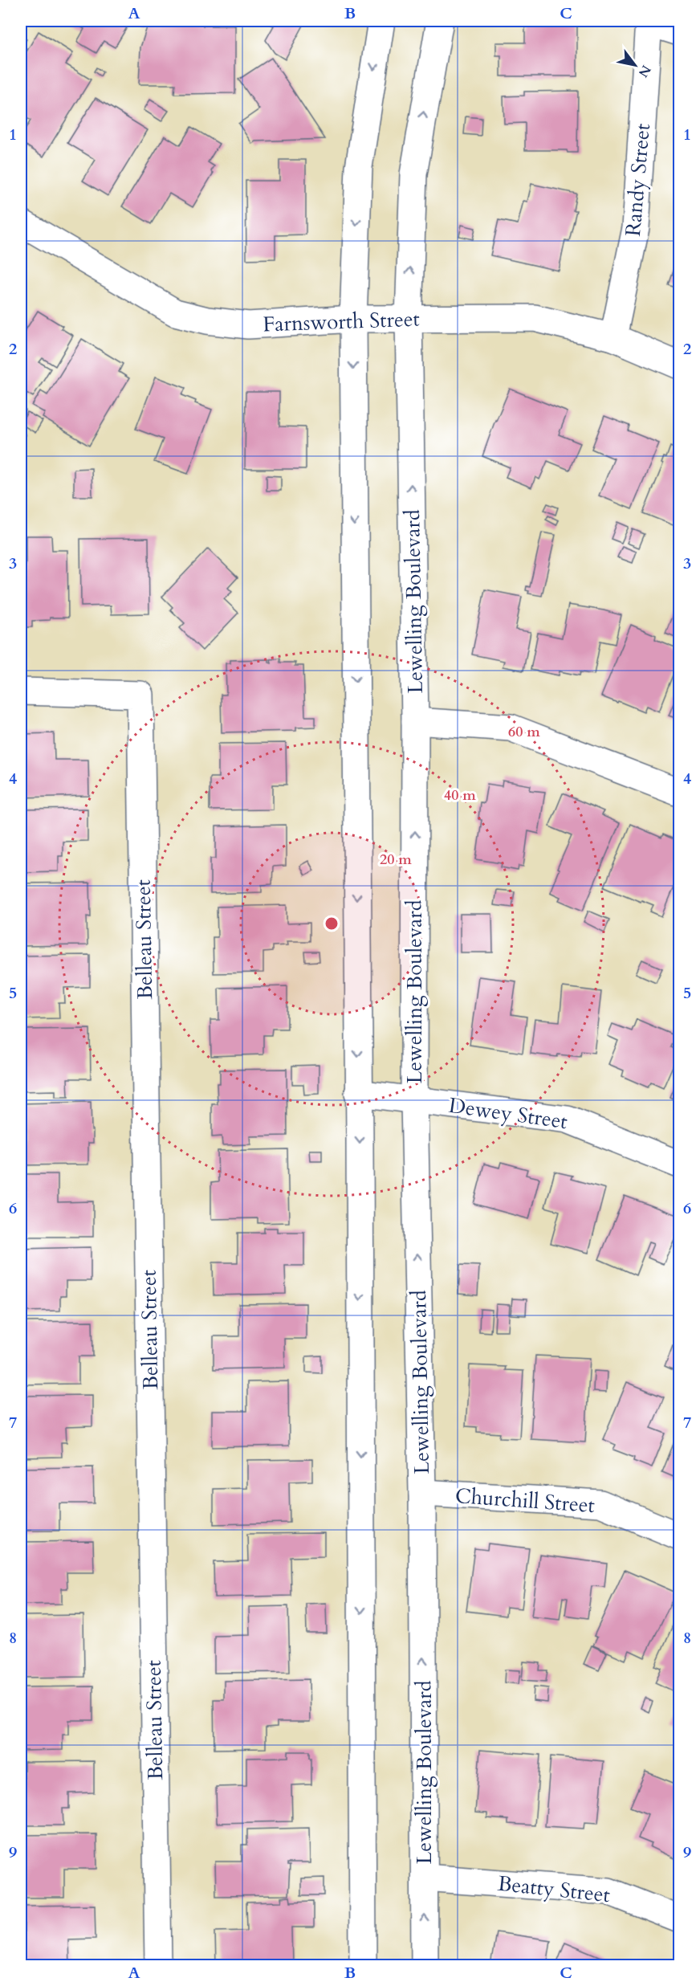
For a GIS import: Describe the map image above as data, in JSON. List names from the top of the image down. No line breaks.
{"streets":{"main road":["Randy Street","Farnsworth Street","Lewelling Boulevard","Belleau Street","Dewey Street","Churchill Street","Beatty Street"]},"crossings":[["Randy Street","Farnsworth Street"],["Farnsworth Street","Lewelling Boulevard"],["Lewelling Boulevard","Dewey Street"],["Lewelling Boulevard","Churchill Street"],["Lewelling Boulevard","Beatty Street"]],"north":"bottom right","grid":{"columns":["A","B","C"],"rows":["1","2","3","4","5","6","7","8","9"]},"rings":["60 m","40 m","20 m"]}
